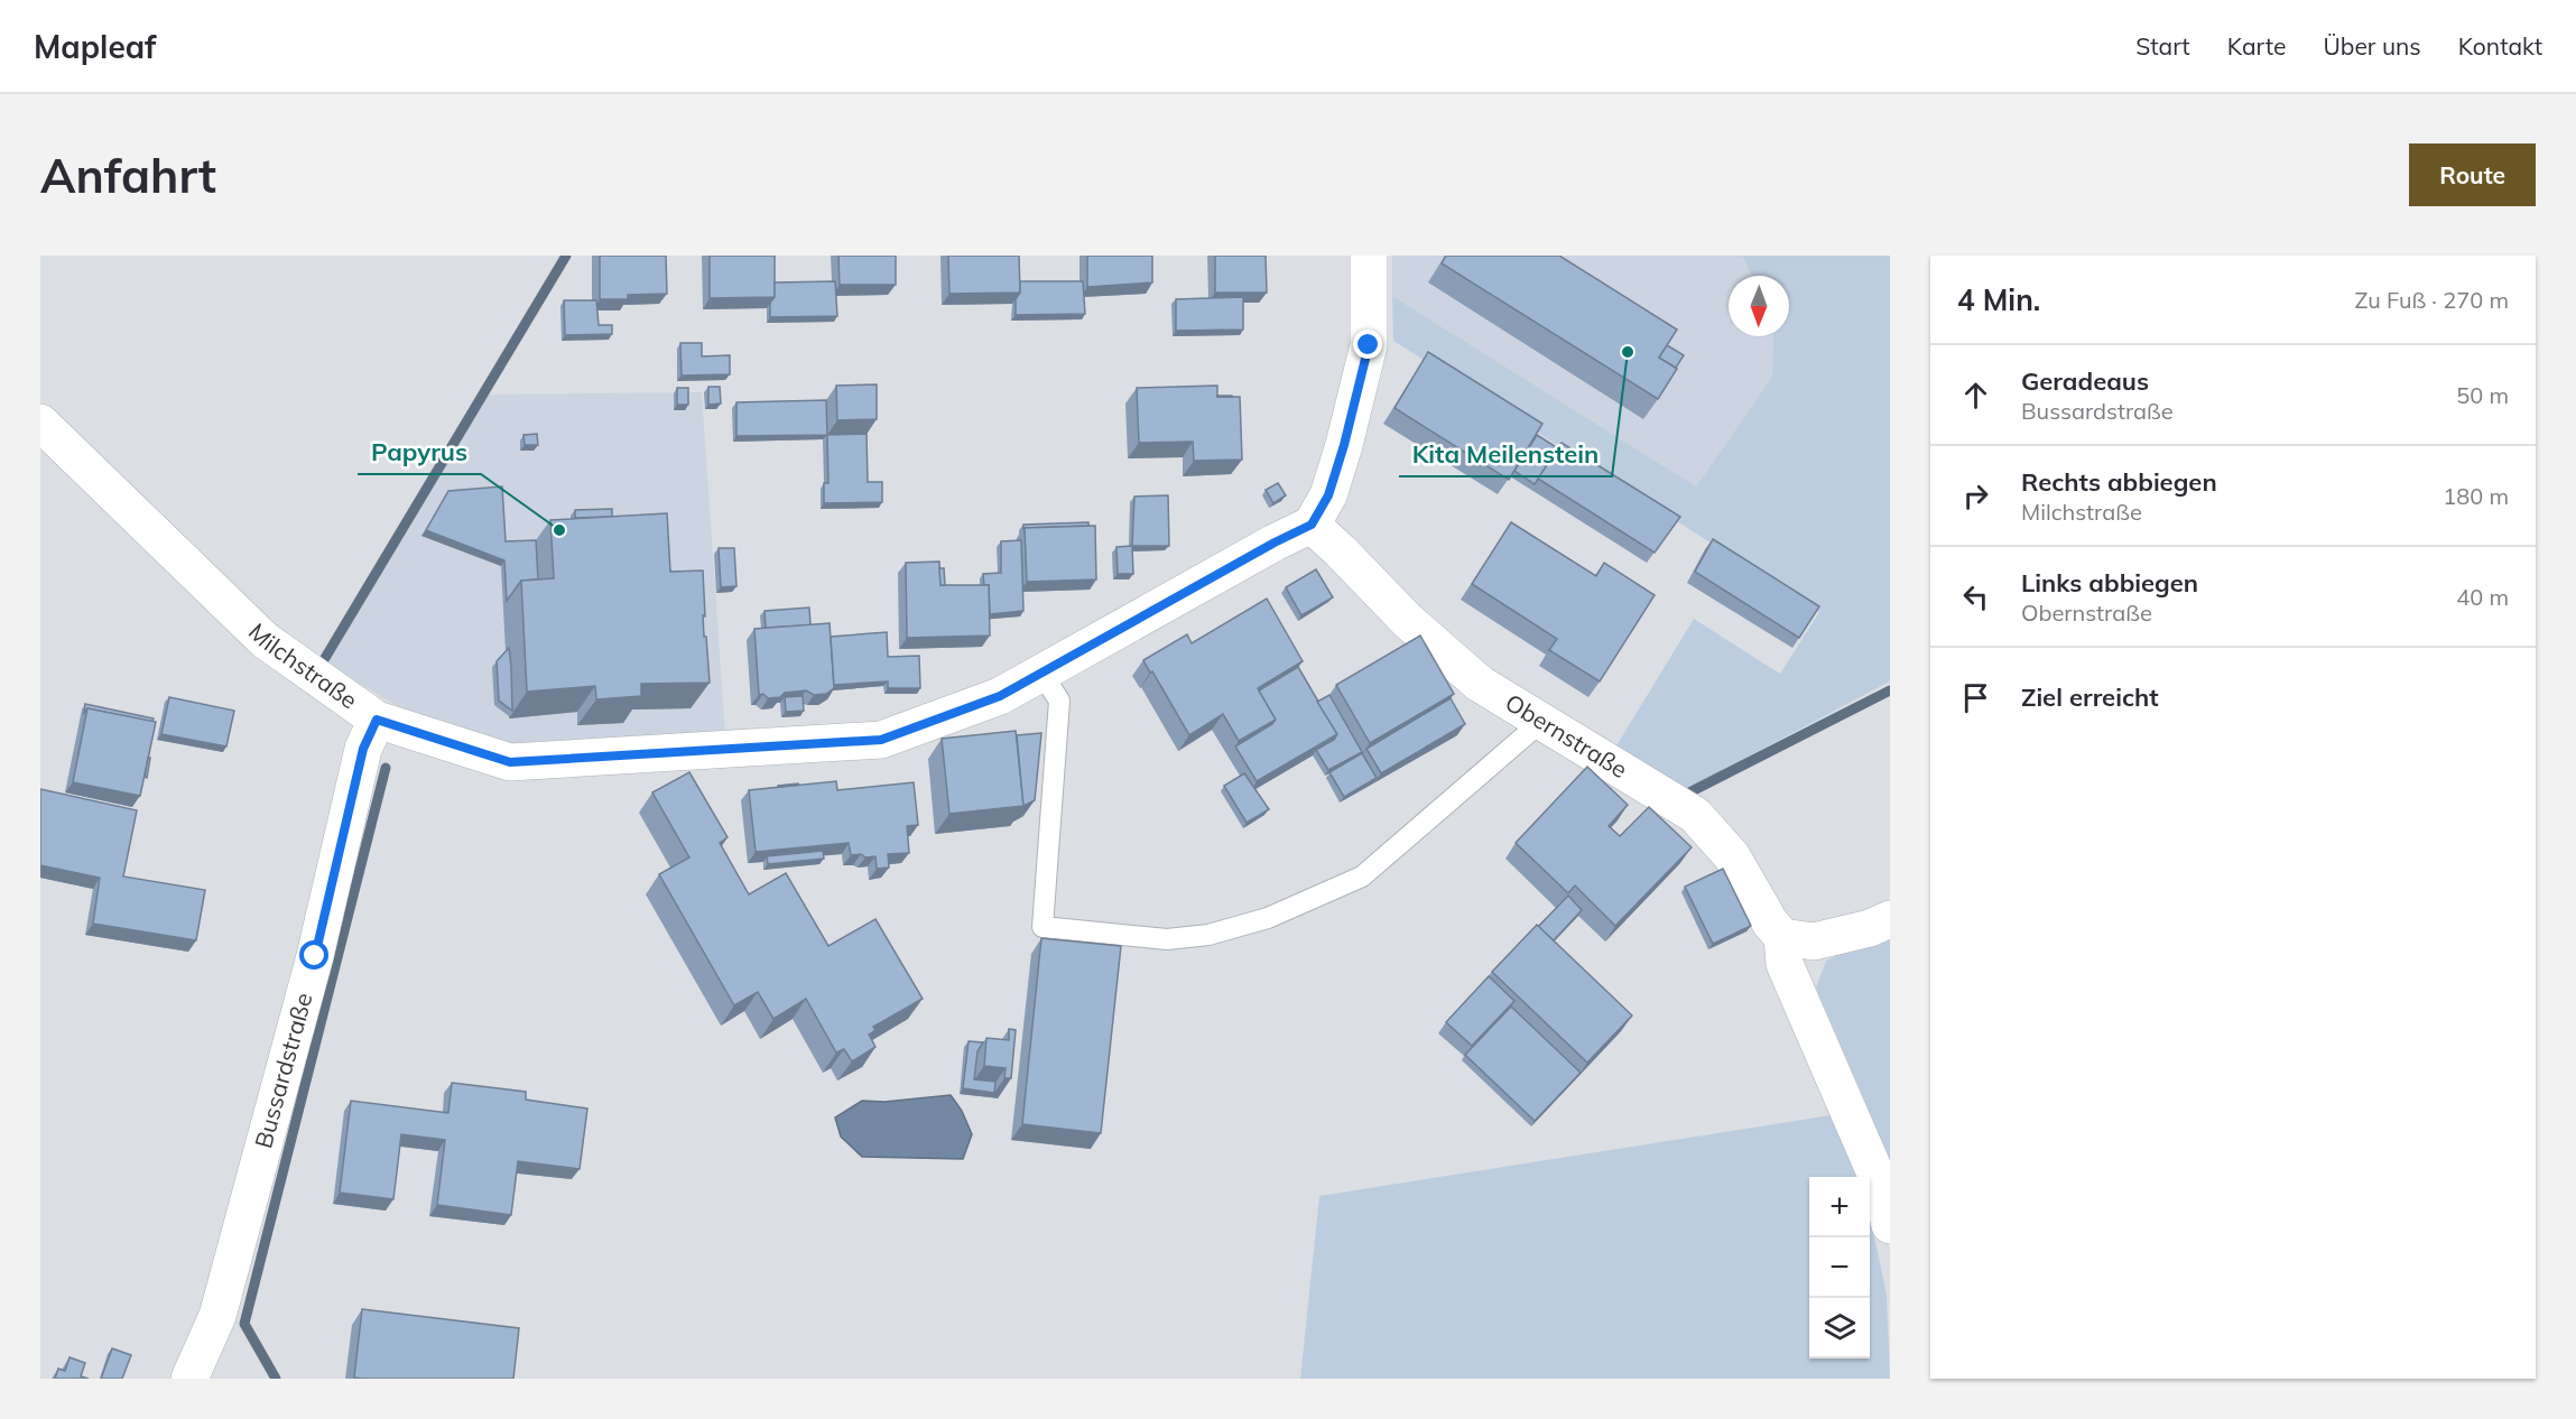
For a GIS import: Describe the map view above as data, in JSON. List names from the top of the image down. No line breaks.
{"streets":{"street":["Milchstraße","Obernstraße","Bussardstraße"]},"crossings":[["Milchstraße","Obernstraße"],["Milchstraße","Bussardstraße"]],"places":["Kita Meilenstein","Papyrus"],"north":"bottom","page":{"header":"Mapleaf","nav":["Start","Karte","Über uns","Kontakt"],"buttons":"Route","title":"Anfahrt","heading":["4 Min.","Zu Fuß · 270 m"],"list":[["Geradeaus","Bussardstraße","50 m"],["Rechts abbiegen","Milchstraße","180 m"],["Links abbiegen","Obernstraße","40 m"],"Ziel erreicht"],"map_buttons":["+","−"]}}
